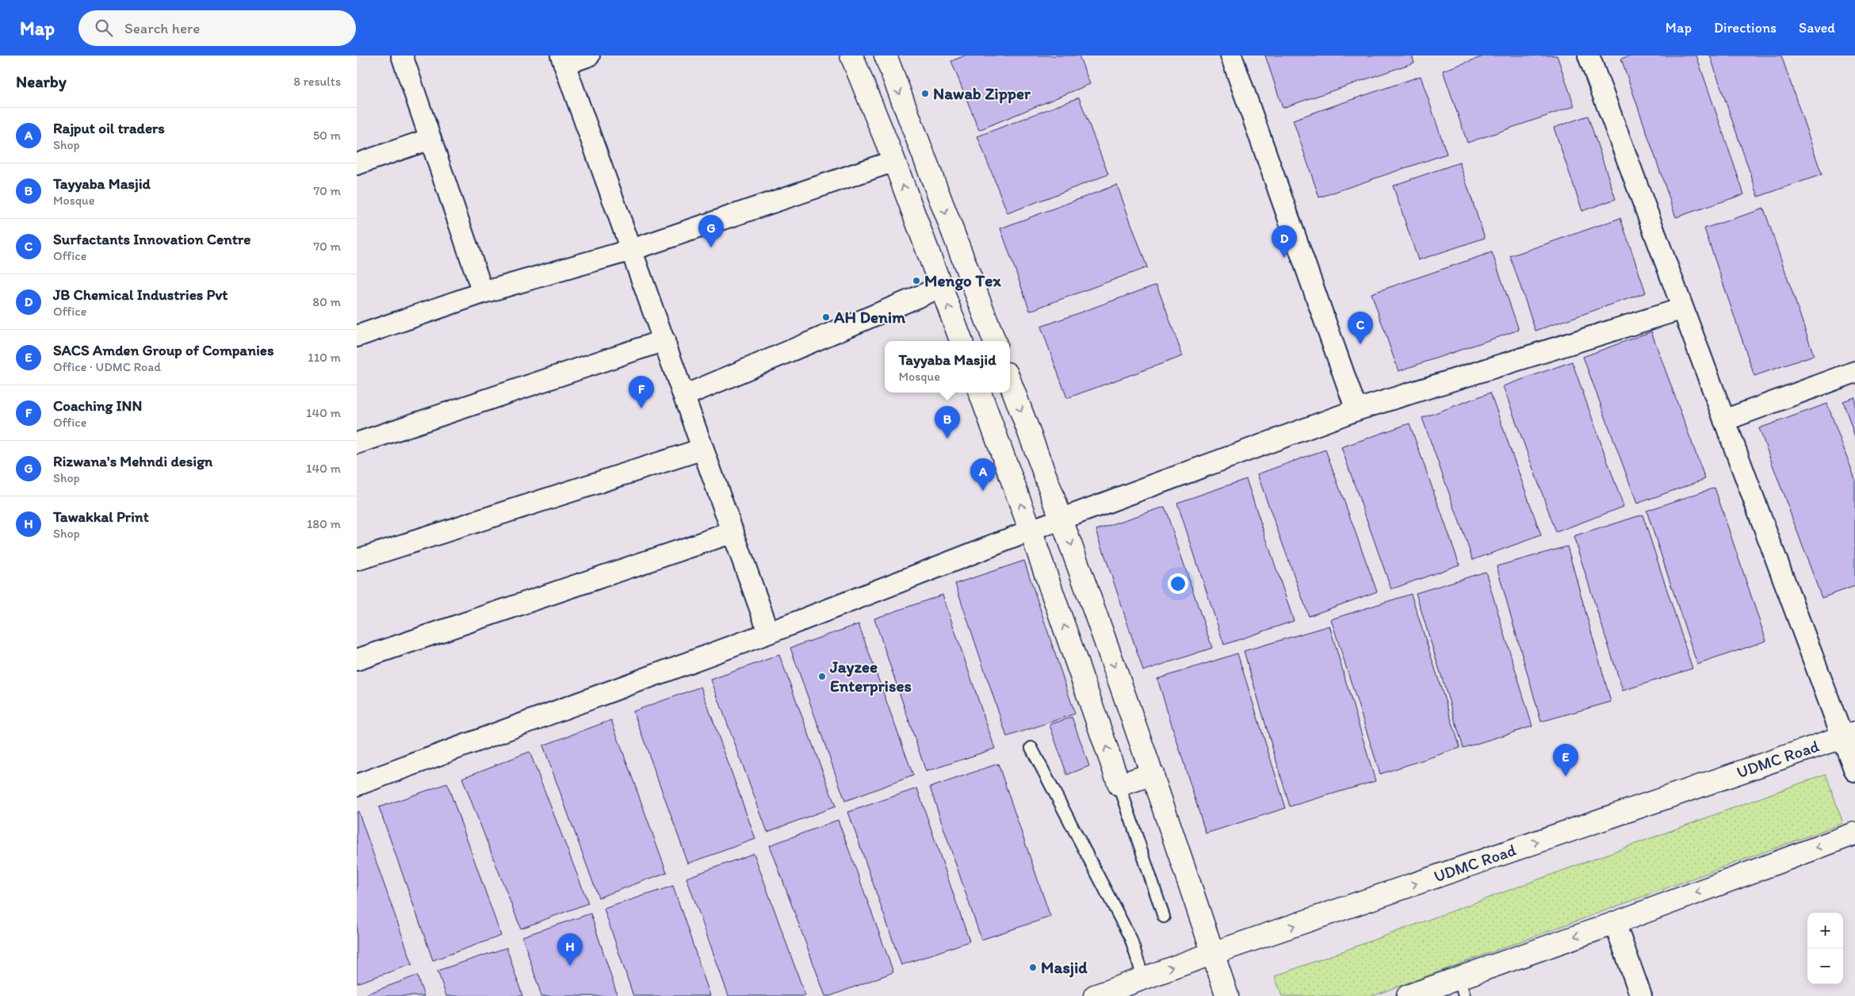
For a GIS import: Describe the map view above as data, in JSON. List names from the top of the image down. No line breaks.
{"streets":{"street":["UDMC Road"]},"places":["Nawab Zipper","Mengo Tex","AH Denim","Jayzee Enterprises","Masjid"],"page":{"header":"Map","search":"Search here","nav":["Map","Directions","Saved"],"heading":["Nearby","8 results"],"list":[{"mark":"A","name":"Rajput oil traders","note":"Shop","value":"50 m"},{"mark":"B","name":"Tayyaba Masjid","note":"Mosque","value":"70 m"},{"mark":"C","name":"Surfactants Innovation Centre","note":"Office","value":"70 m"},{"mark":"D","name":"JB Chemical Industries Pvt","note":"Office","value":"80 m"},{"mark":"E","name":"SACS Amden Group of Companies","note":"Office · UDMC Road","value":"110 m"},{"mark":"F","name":"Coaching INN","note":"Office","value":"140 m"},{"mark":"G","name":"Rizwana's Mehndi design","note":"Shop","value":"140 m"},{"mark":"H","name":"Tawakkal Print","note":"Shop","value":"180 m"}],"pins":["G","D","C","F","B","A","E","H"],"popup":["Tayyaba Masjid","Mosque"],"map_buttons":["+","−"]}}
